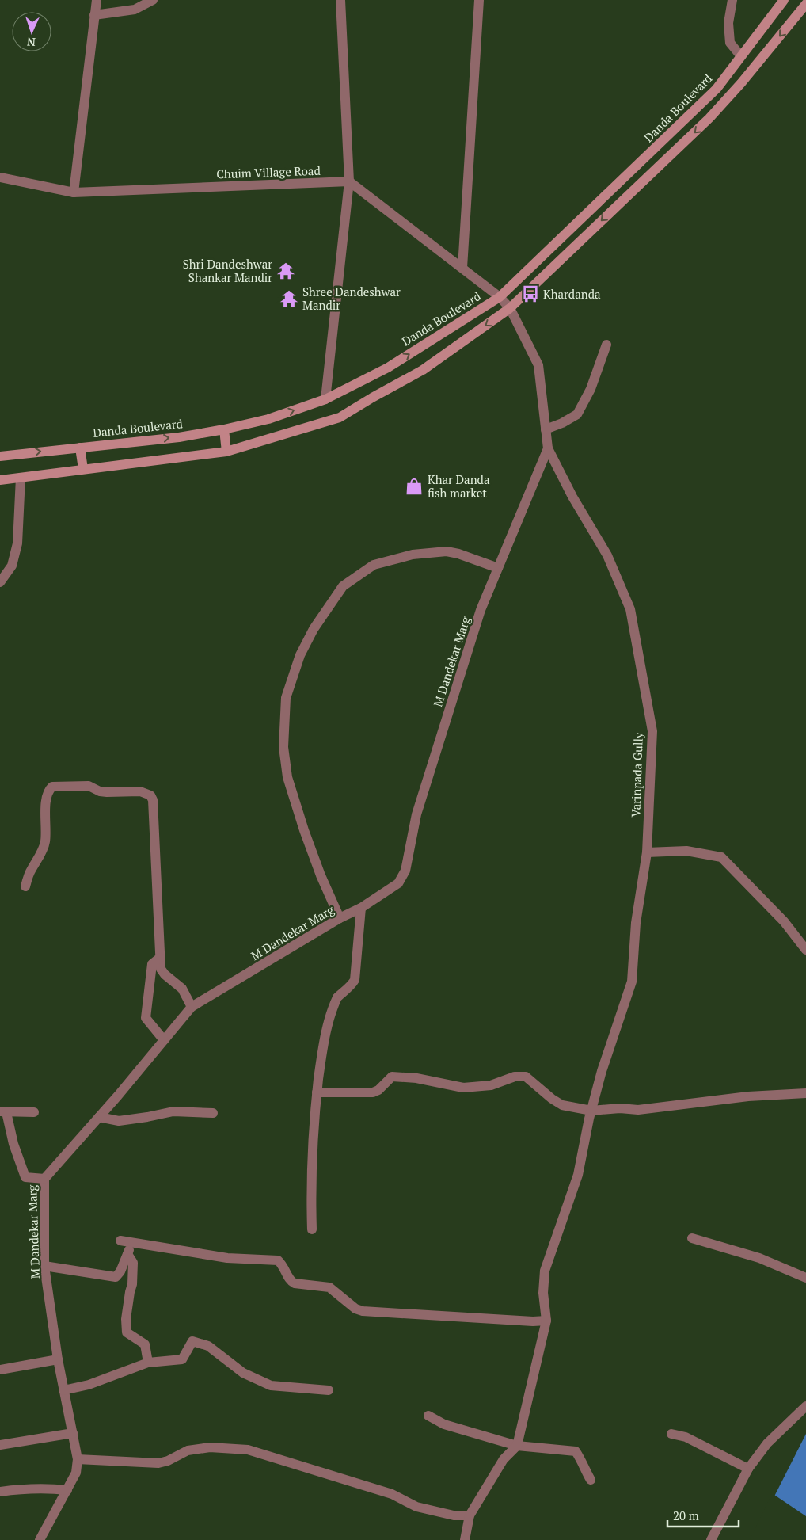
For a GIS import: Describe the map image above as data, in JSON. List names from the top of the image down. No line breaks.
{"streets":{"main road":["Danda Boulevard"],"street":["Chuim Village Road","M Dandekar Marg","Varinpada Gully"]},"crossings":[["Danda Boulevard","M Dandekar Marg"],["M Dandekar Marg","Varinpada Gully"]],"places":{"temple":["Shri Dandeshwar Shankar Mandir","Shree Dandeshwar Mandir"],"bus stop":["Khardanda"],"shop":["Khar Danda fish market"]},"scale_bar":"20 m","north":"bottom"}
